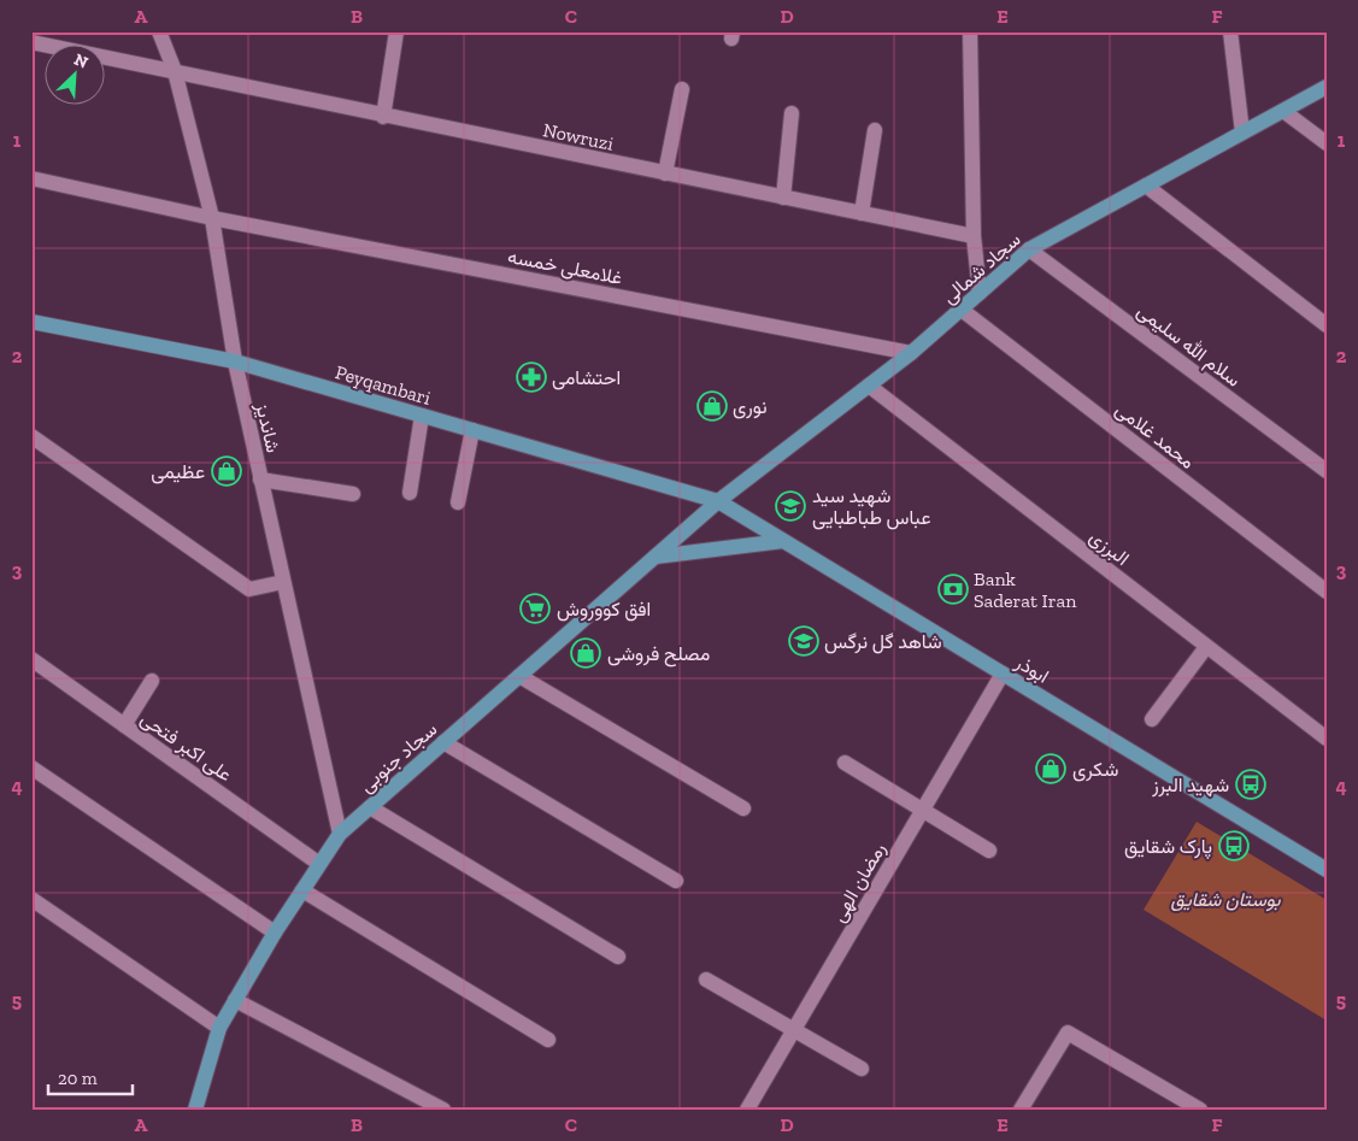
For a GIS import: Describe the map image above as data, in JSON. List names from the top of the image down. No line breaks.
{"streets":{"main road":["سجاد شمالی","Peyqambari","ابوذر","سجاد جنوبی"],"street":["Nowruzi","غلامعلی خمسه","سلام الله سلیمی","شاندیز","محمد غلامی","البرزی","علی اکبر فتحی","رمضان الهی"]},"crossings":[["Nowruzi","شاندیز"],["غلامعلی خمسه","سجاد شمالی"],["غلامعلی خمسه","شاندیز"],["سجاد شمالی","سلام الله سلیمی"],["سجاد شمالی","Peyqambari"],["سجاد شمالی","محمد غلامی"],["سجاد شمالی","البرزی"],["سجاد شمالی","ابوذر"],["سجاد شمالی","سجاد جنوبی"],["Peyqambari","شاندیز"],["Peyqambari","ابوذر"],["Peyqambari","سجاد جنوبی"],["شاندیز","سجاد جنوبی"],["ابوذر","سجاد جنوبی"],["ابوذر","رمضان الهی"],["علی اکبر فتحی","سجاد جنوبی"]],"parks":["بوستان شقایق"],"places":{"pharmacy":["احتشامی"],"shop":["نوری","عظیمی","مصلح فروشی","شکری"],"school or university":["شهید سید عباس طباطبایی","شاهد گل نرگس"],"bank":["Bank Saderat Iran"],"supermarket":["افق کووروش"],"bus stop":["شهید البرز","پارک شقایق"]},"scale_bar":"20 m","north":"top right","grid":{"columns":["A","B","C","D","E","F"],"rows":["1","2","3","4","5"]}}
